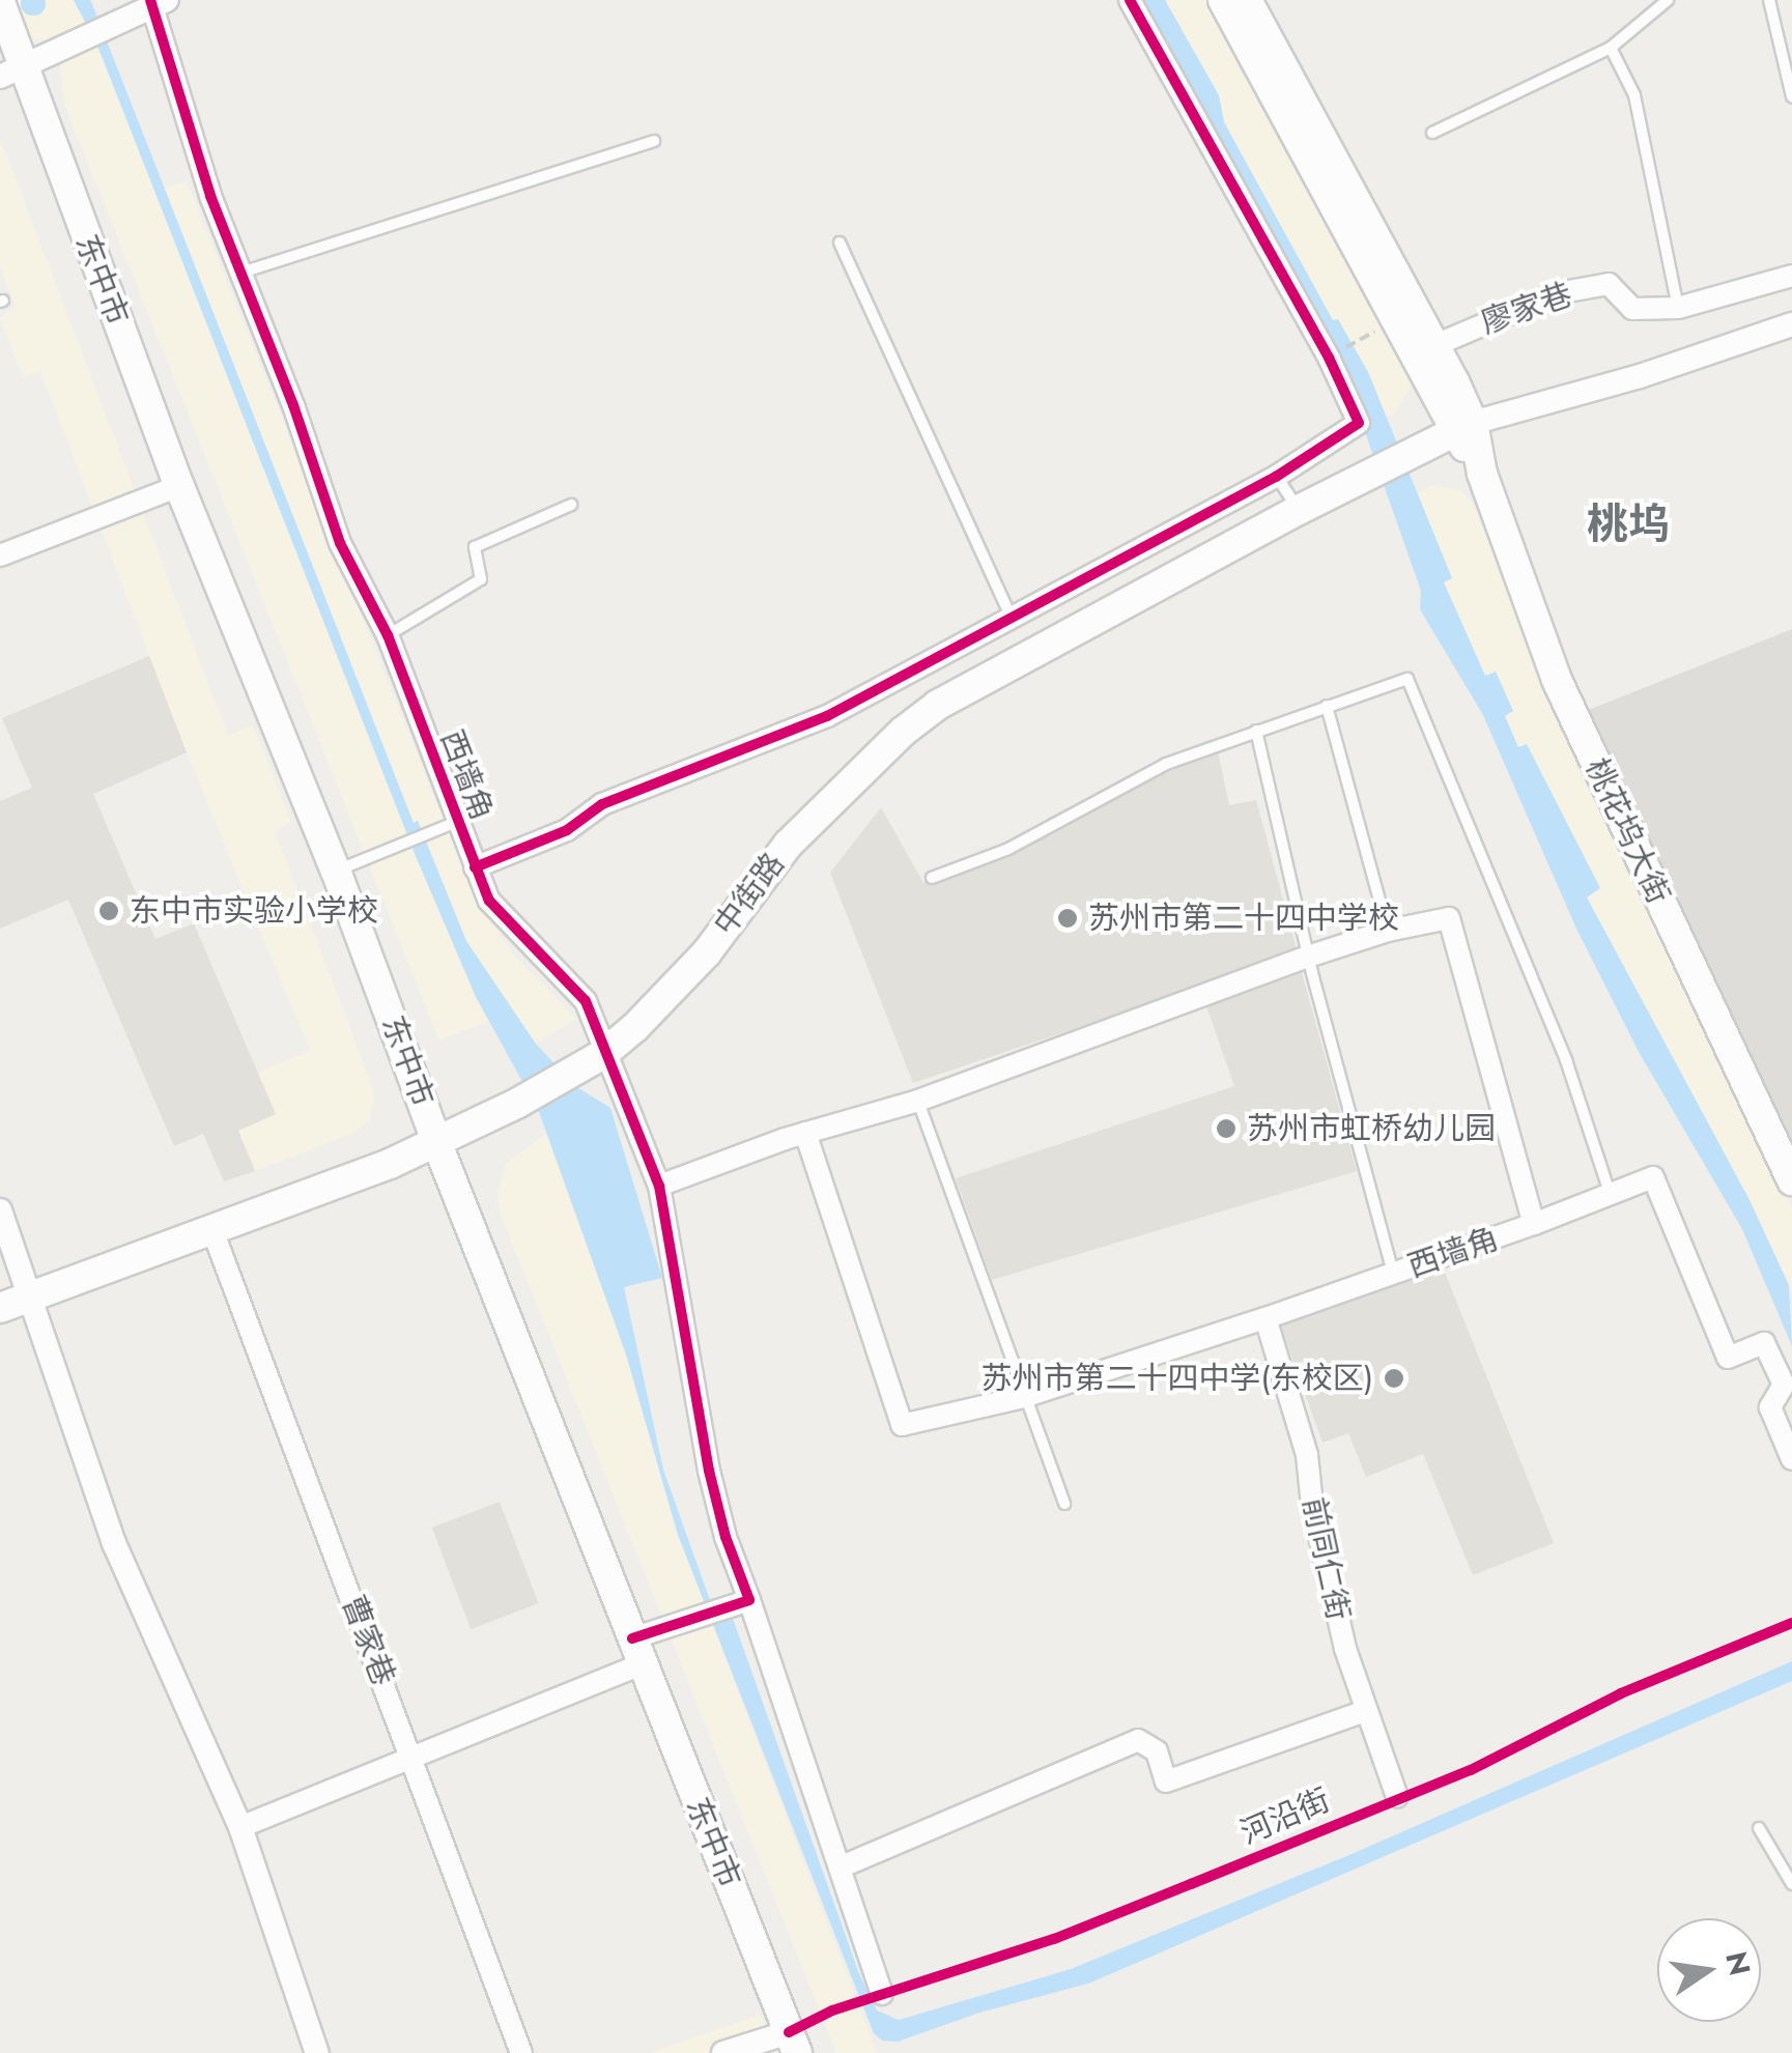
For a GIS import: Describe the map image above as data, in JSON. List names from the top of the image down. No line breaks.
{"streets":{"main road":["东中市","桃花坞大街","中街路"],"street":["廖家巷","西墙角","前同仁街","曹家巷"],"cycle path":["河沿街"]},"crossings":[["东中市","中街路"],["廖家巷","桃花坞大街"],["西墙角","中街路"],["西墙角","前同仁街"],["桃花坞大街","中街路"],["中街路","曹家巷"]],"districts":["桃坞"],"places":["东中市实验小学校","苏州市第二十四中学校","苏州市虹桥幼儿园","苏州市第二十四中学(东校区)"],"north":"right"}
